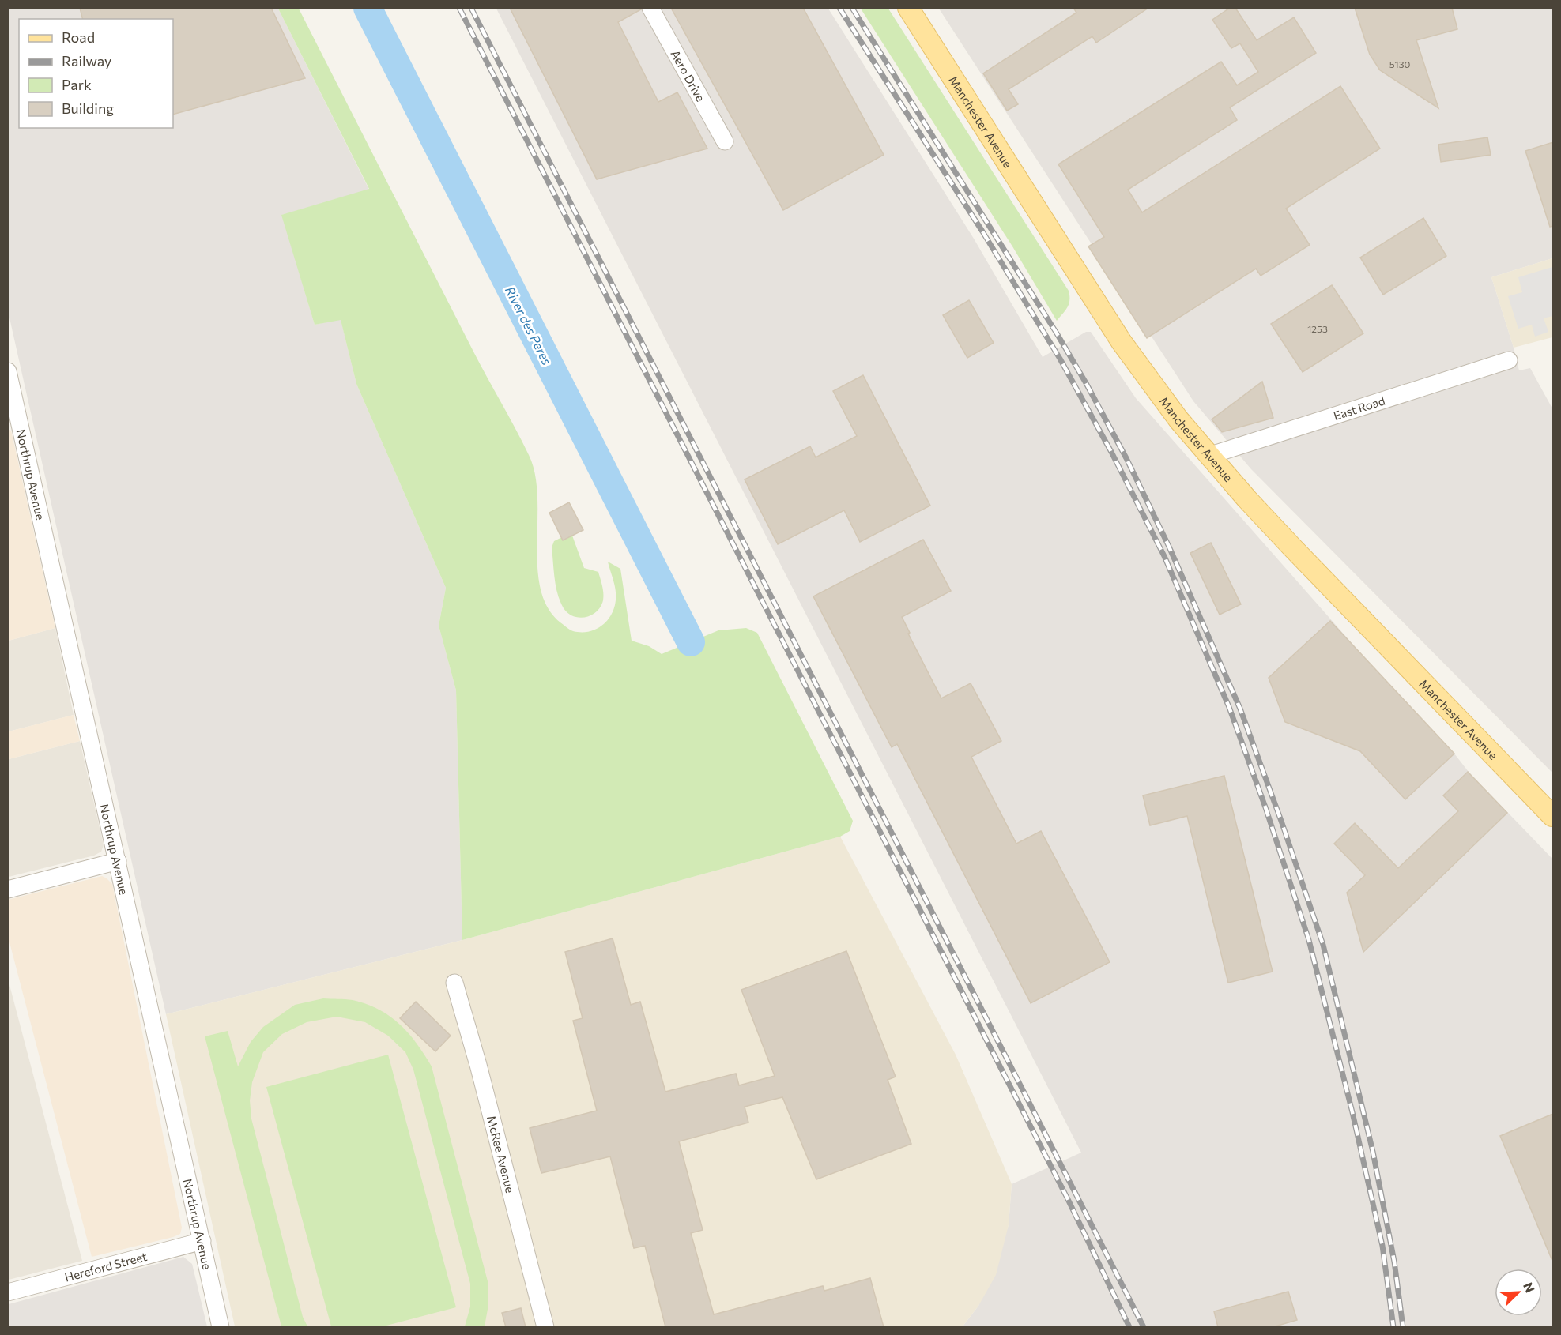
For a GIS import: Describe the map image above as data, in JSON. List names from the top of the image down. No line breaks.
{"streets":{"main road":["Manchester Avenue"],"street":["Aero Drive","East Road","Northrup Avenue","McRee Avenue","Hereford Street"]},"crossings":[["Manchester Avenue","East Road"],["Northrup Avenue","Hereford Street"]],"water":["River des Peres"],"house_numbers":["5130","1253"],"legend":["Road","Railway","Park","Building"],"north":"top right"}
